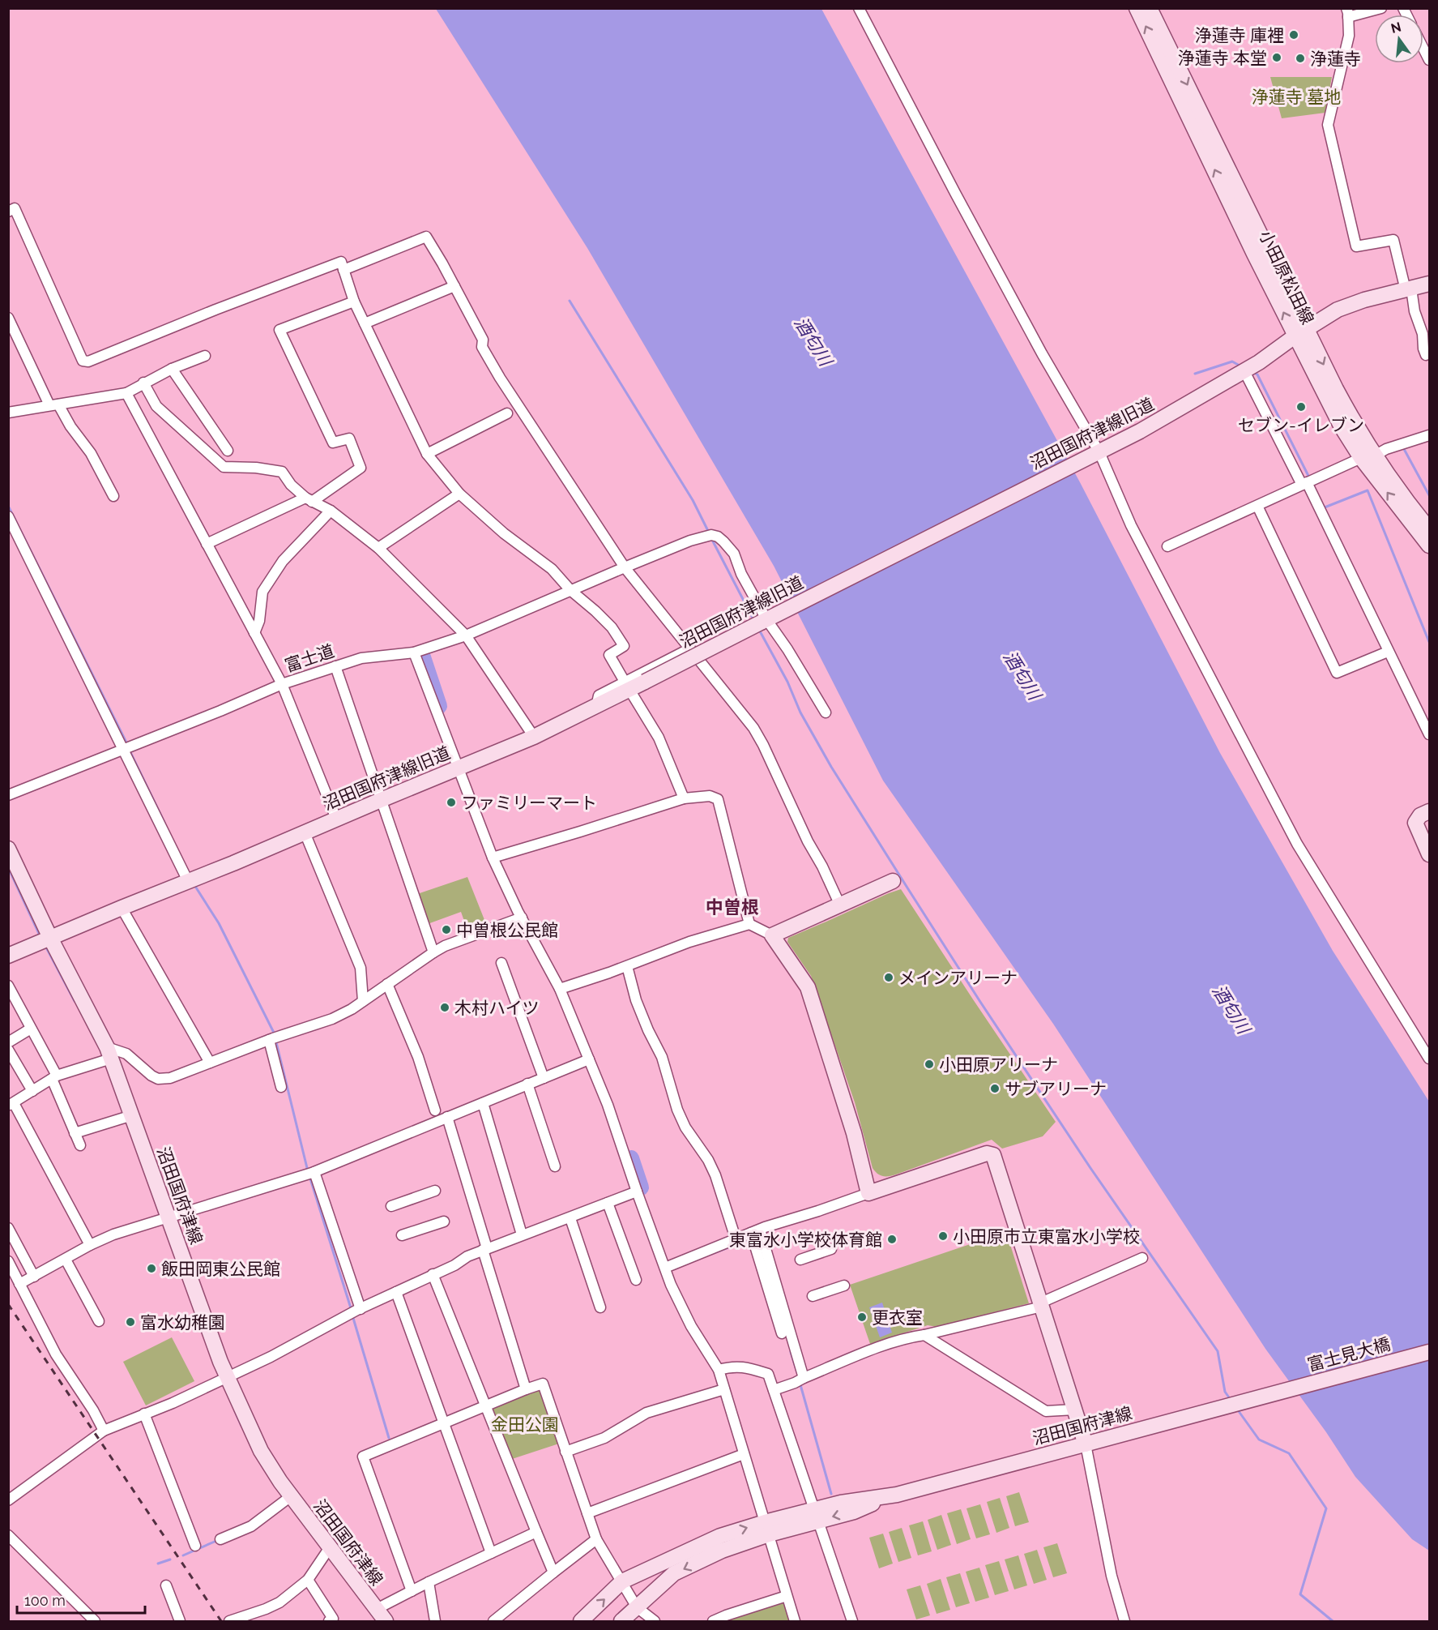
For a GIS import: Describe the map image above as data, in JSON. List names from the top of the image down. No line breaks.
{"streets":{"main road":["小田原松田線","沼田国府津線旧道","沼田国府津線","富士見大橋"],"street":["富士道"]},"crossings":[["小田原松田線","沼田国府津線旧道"],["沼田国府津線旧道","富士道"],["沼田国府津線旧道","沼田国府津線"],["沼田国府津線","富士見大橋"]],"districts":["中曽根"],"water":["酒匂川"],"parks":["浄蓮寺 墓地","金田公園"],"places":["浄蓮寺 庫裡","浄蓮寺 本堂","浄蓮寺","セブン-イレブン","ファミリーマート","中曽根公民館","メインアリーナ","木村ハイツ","小田原アリーナ","サブアリーナ","小田原市立東富水小学校","東富水小学校体育館","飯田岡東公民館","更衣室","富水幼稚園"],"scale_bar":"100 m","north":"top"}
